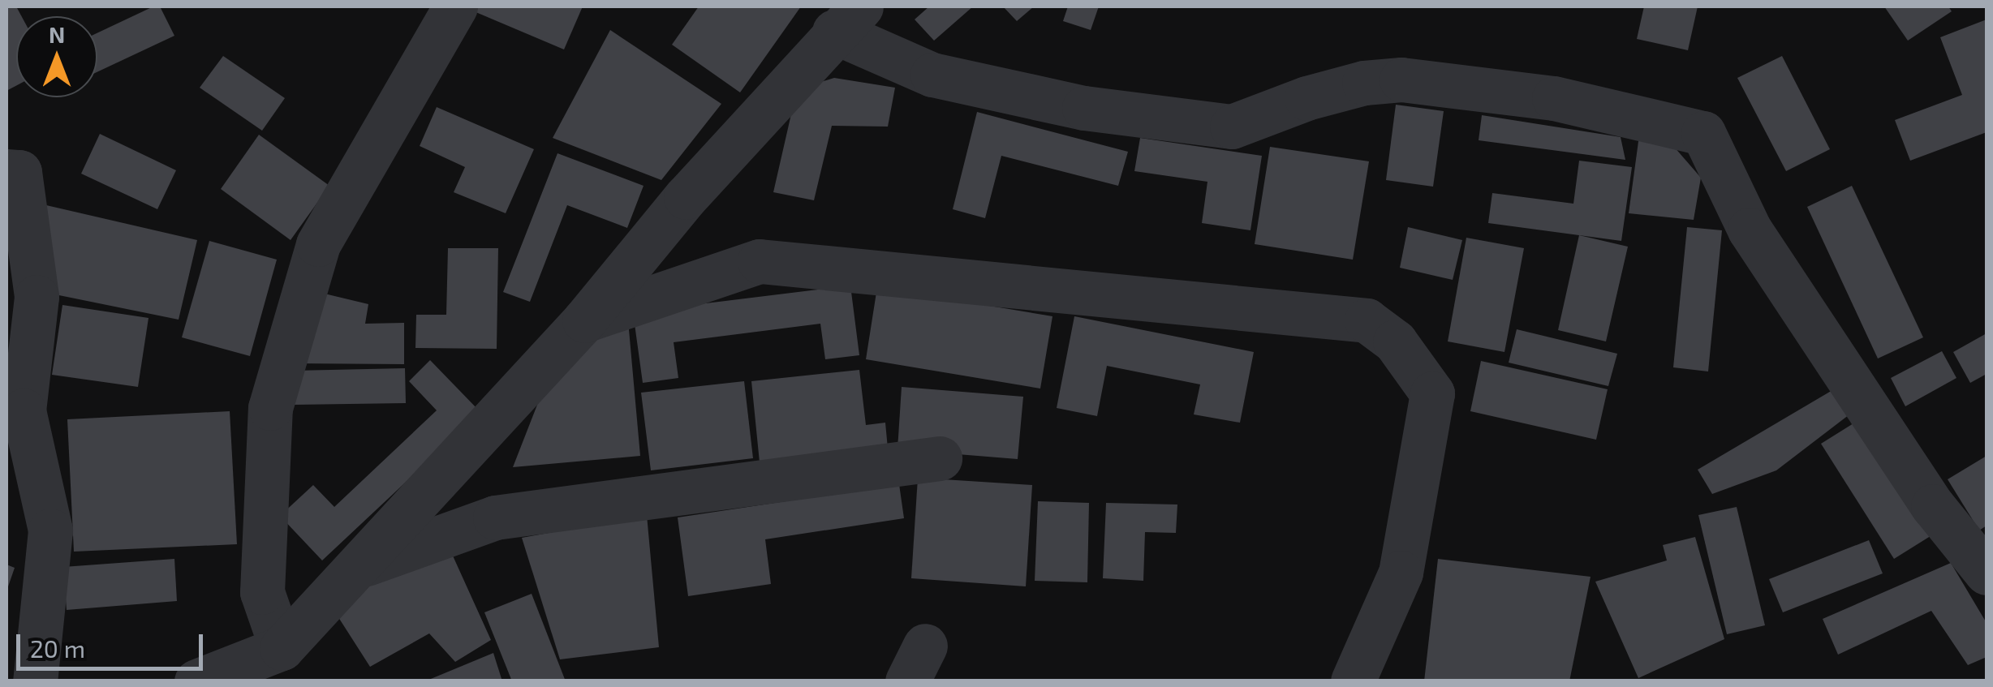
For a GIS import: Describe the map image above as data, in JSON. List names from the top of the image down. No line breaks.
{"scale_bar":"20 m","north":"top"}
